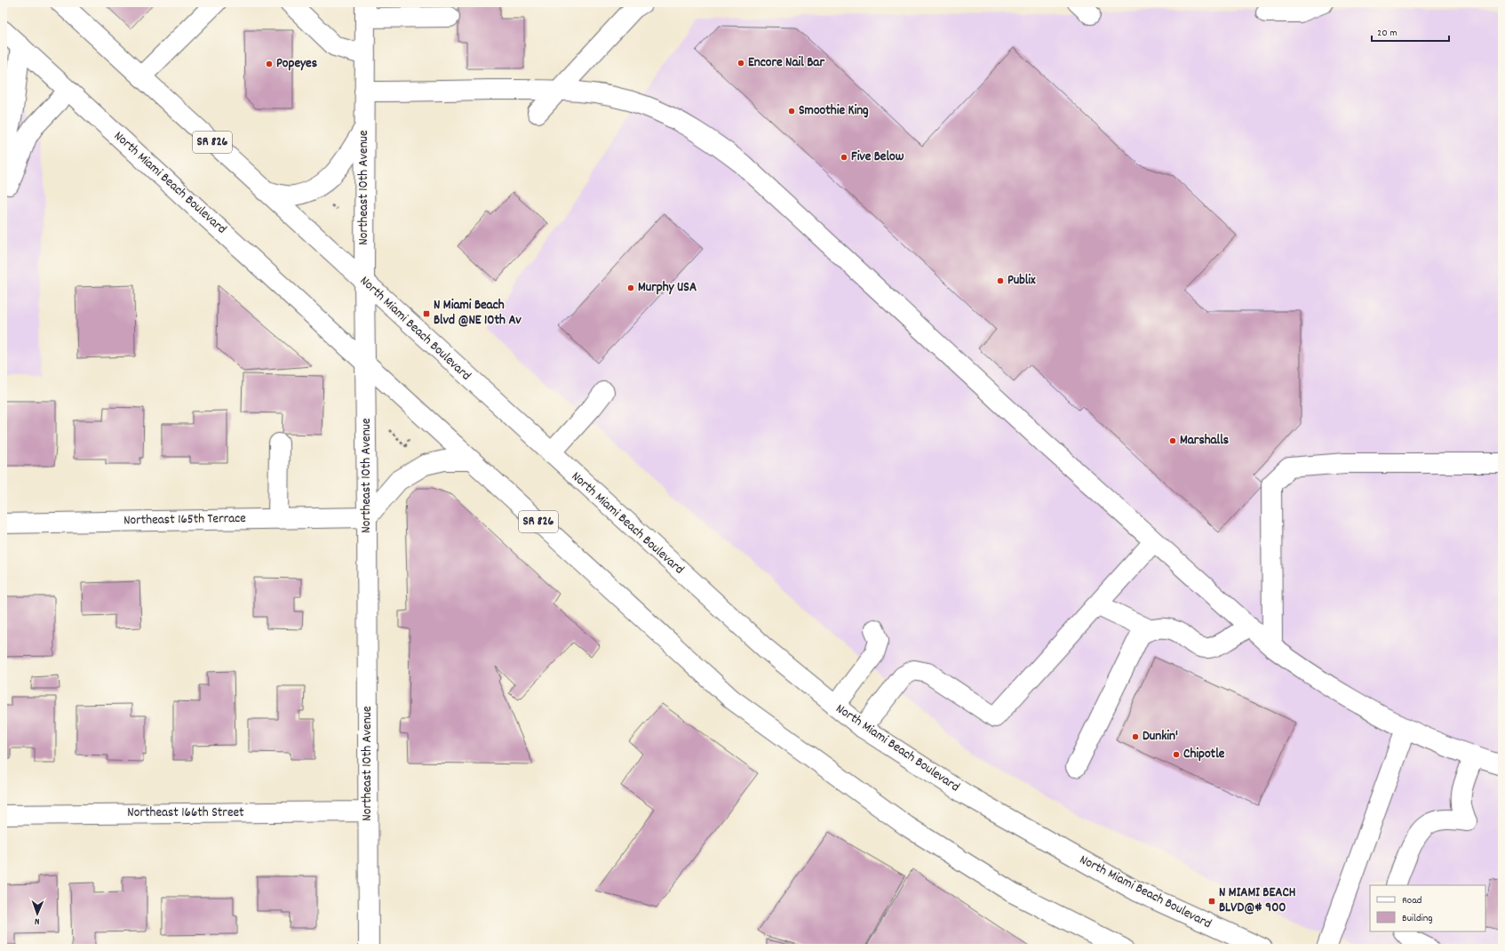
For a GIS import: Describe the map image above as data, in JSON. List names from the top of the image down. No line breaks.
{"streets":{"main road":["SR 826","North Miami Beach Boulevard","Northeast 10th Avenue","Northeast 165th Terrace","Northeast 166th Street"]},"crossings":[["North Miami Beach Boulevard","Northeast 10th Avenue"],["Northeast 10th Avenue","Northeast 165th Terrace"],["Northeast 10th Avenue","Northeast 166th Street"]],"places":{"other":["Encore Nail Bar","Popeyes","Smoothie King","Five Below","Publix","Murphy USA","Marshalls","Dunkin'","Chipotle"],"transit":["N Miami Beach Blvd @NE 10th Av","N MIAMI BEACH BLVD@# 900"]},"legend":["Road","Building"],"scale_bar":"20 m","north":"bottom"}
